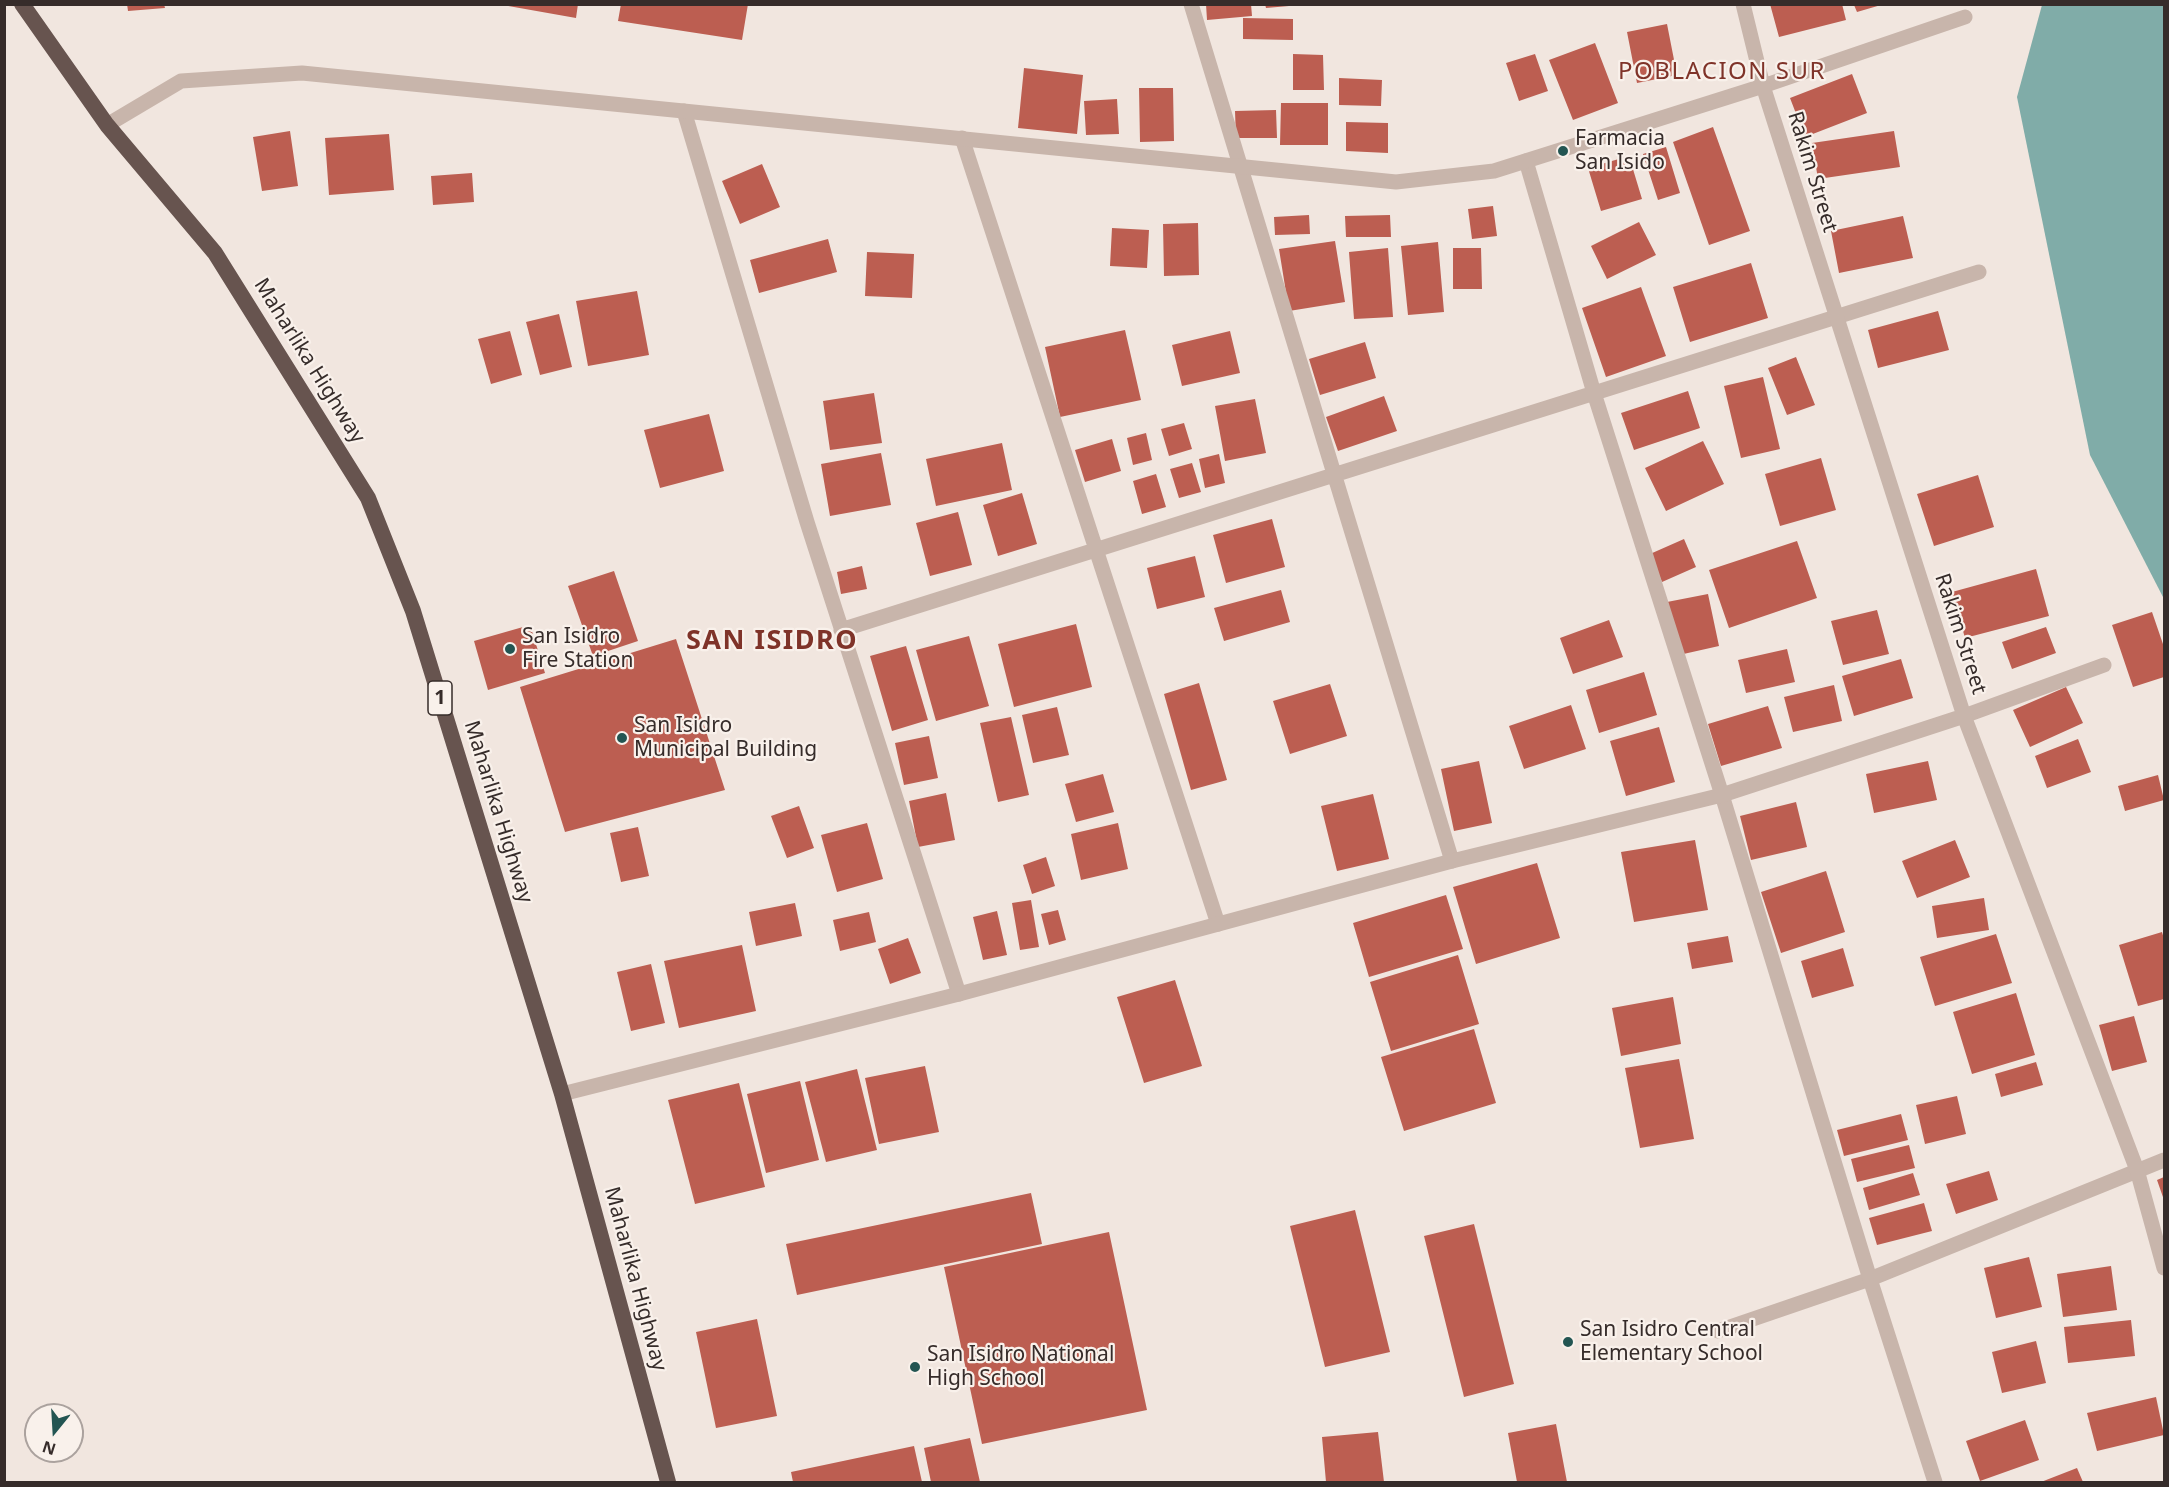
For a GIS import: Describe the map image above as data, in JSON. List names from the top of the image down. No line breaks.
{"streets":{"highway":["Maharlika Highway","1"],"street":["Rakim Street"]},"districts":["POBLACION SUR","SAN ISIDRO"],"places":["Farmacia San Isido","San Isidro Fire Station","San Isidro Municipal Building","San Isidro Central Elementary School","San Isidro National High School"],"north":"bottom"}
